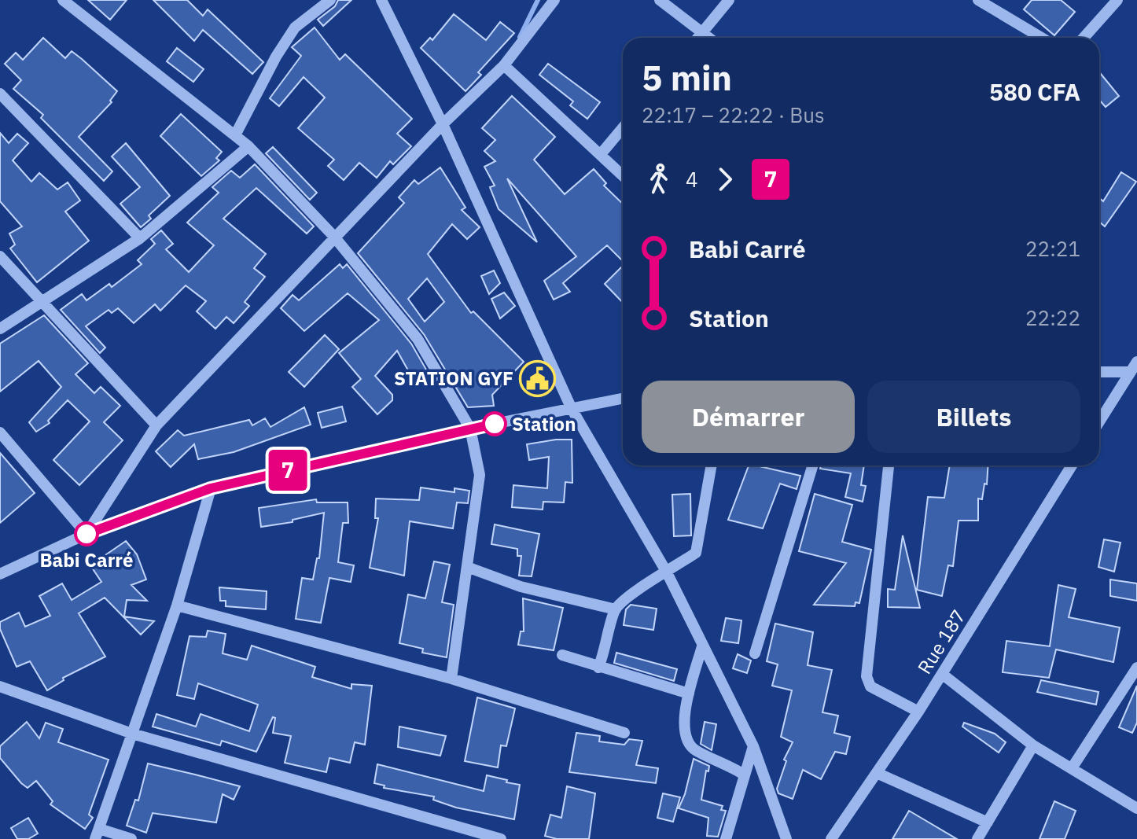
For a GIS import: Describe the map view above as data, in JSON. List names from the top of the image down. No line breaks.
{"streets":{"street":["Rue 187"]},"places":{"public building":["STATION GYF"],"other":["Station","Babi Carré"]},"lines":["bus line 7"],"page":{"on_map":"7","heading":["5 min","22:17 – 22:22 · Bus","580 CFA"],"legs":["4","7"],"list":[{"name":"Babi Carré","value":"22:21"},{"name":"Station","value":"22:22"}],"buttons":["Démarrer","Billets"]}}
